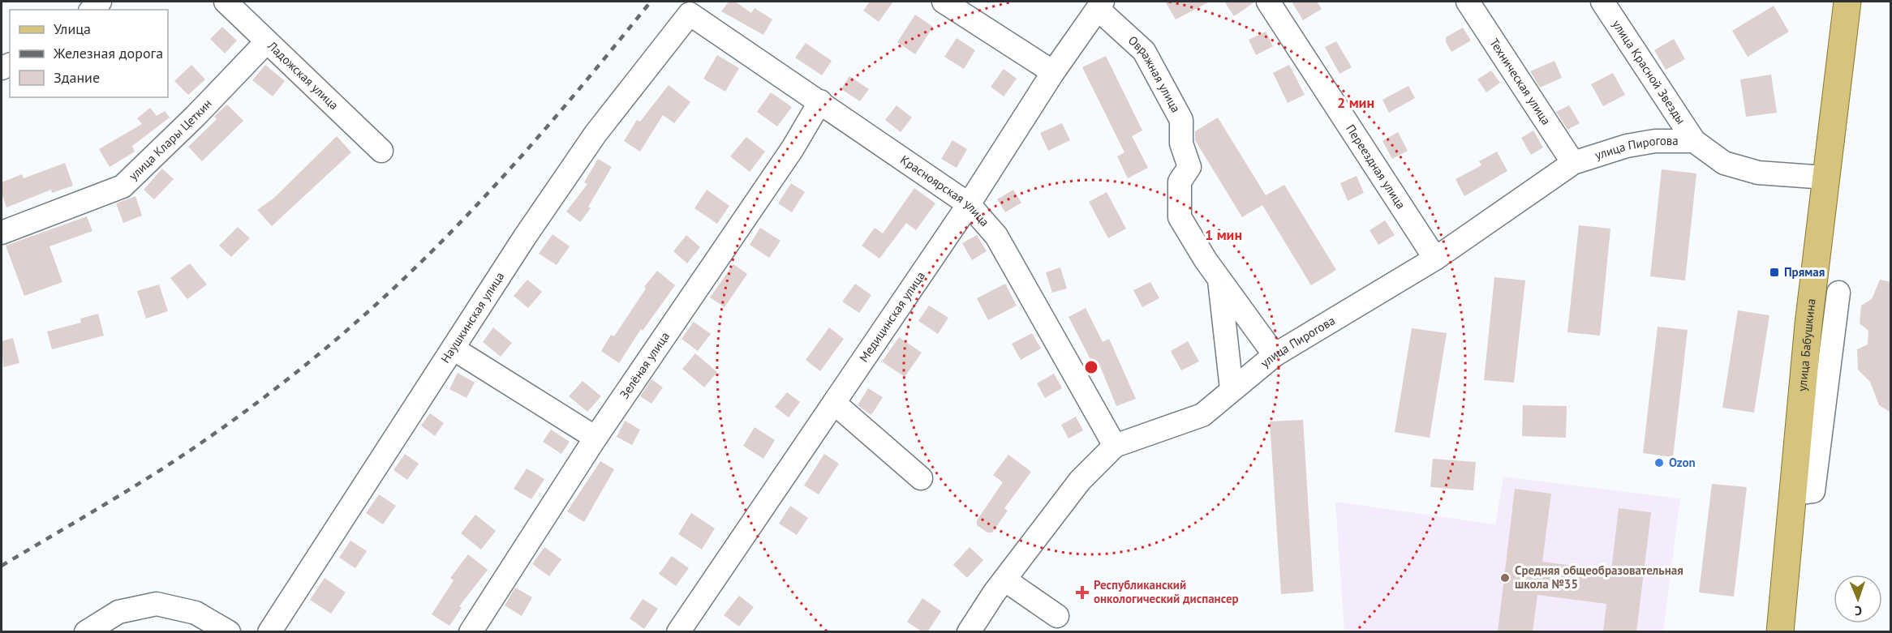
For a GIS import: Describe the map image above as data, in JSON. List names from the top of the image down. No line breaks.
{"streets":{"main road":["улица Бабушкина"],"street":["улица Красной Звезды","Ладожская улица","Овражная улица","Техническая улица","улица Клары Цеткин","улица Пирогова","Переездная улица","Красноярская улица","Медицинская улица","Наушкинская улица","Зелёная улица"]},"crossings":[["улица Красной Звезды","улица Пирогова"],["Ладожская улица","улица Клары Цеткин"],["Овражная улица","улица Пирогова"],["Овражная улица","Медицинская улица"],["Техническая улица","улица Пирогова"],["улица Пирогова","Переездная улица"],["улица Пирогова","Красноярская улица"],["Красноярская улица","Медицинская улица"],["Красноярская улица","Наушкинская улица"],["Красноярская улица","Зелёная улица"]],"places":{"transit":["Прямая"],"other":["Ozon","Средняя общеобразовательная школа №35"],"health":["Республиканский онкологический диспансер"]},"legend":["Улица","Железная дорога","Здание"],"north":"bottom","rings":["2 мин","1 мин"]}
